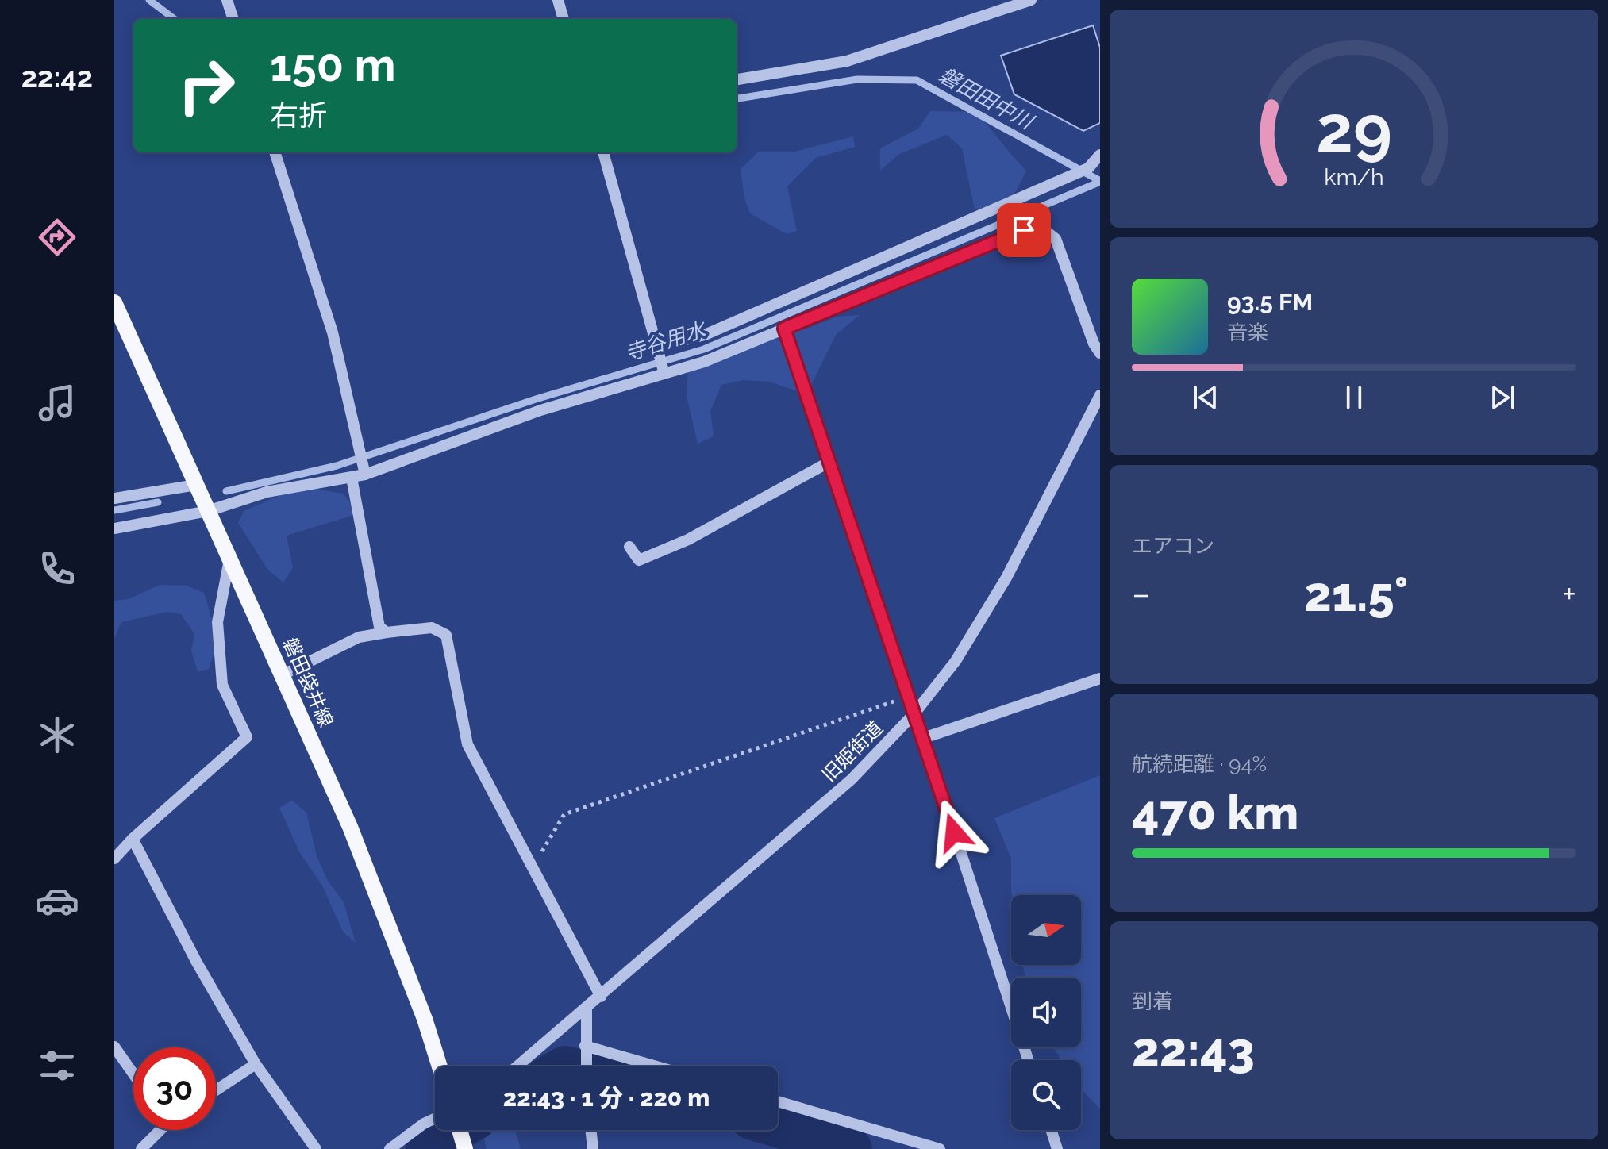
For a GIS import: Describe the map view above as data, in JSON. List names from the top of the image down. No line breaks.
{"streets":{"main road":["磐田袋井線"],"street":["旧姫街道"]},"water":["磐田田中川","寺谷用水"],"north":"right","page":{"tabs":"22:42","turn":["150 m","右折"],"song":["93.5 FM","音楽"],"tile":["エアコン",["航続距離 · 94%","470 km"],["到着","22:43"]],"heat":["−","21.5°","+"],"limit":"30","trip":"22:43 · 1 分 · 220 m","gauge":["29","km/h"]}}
